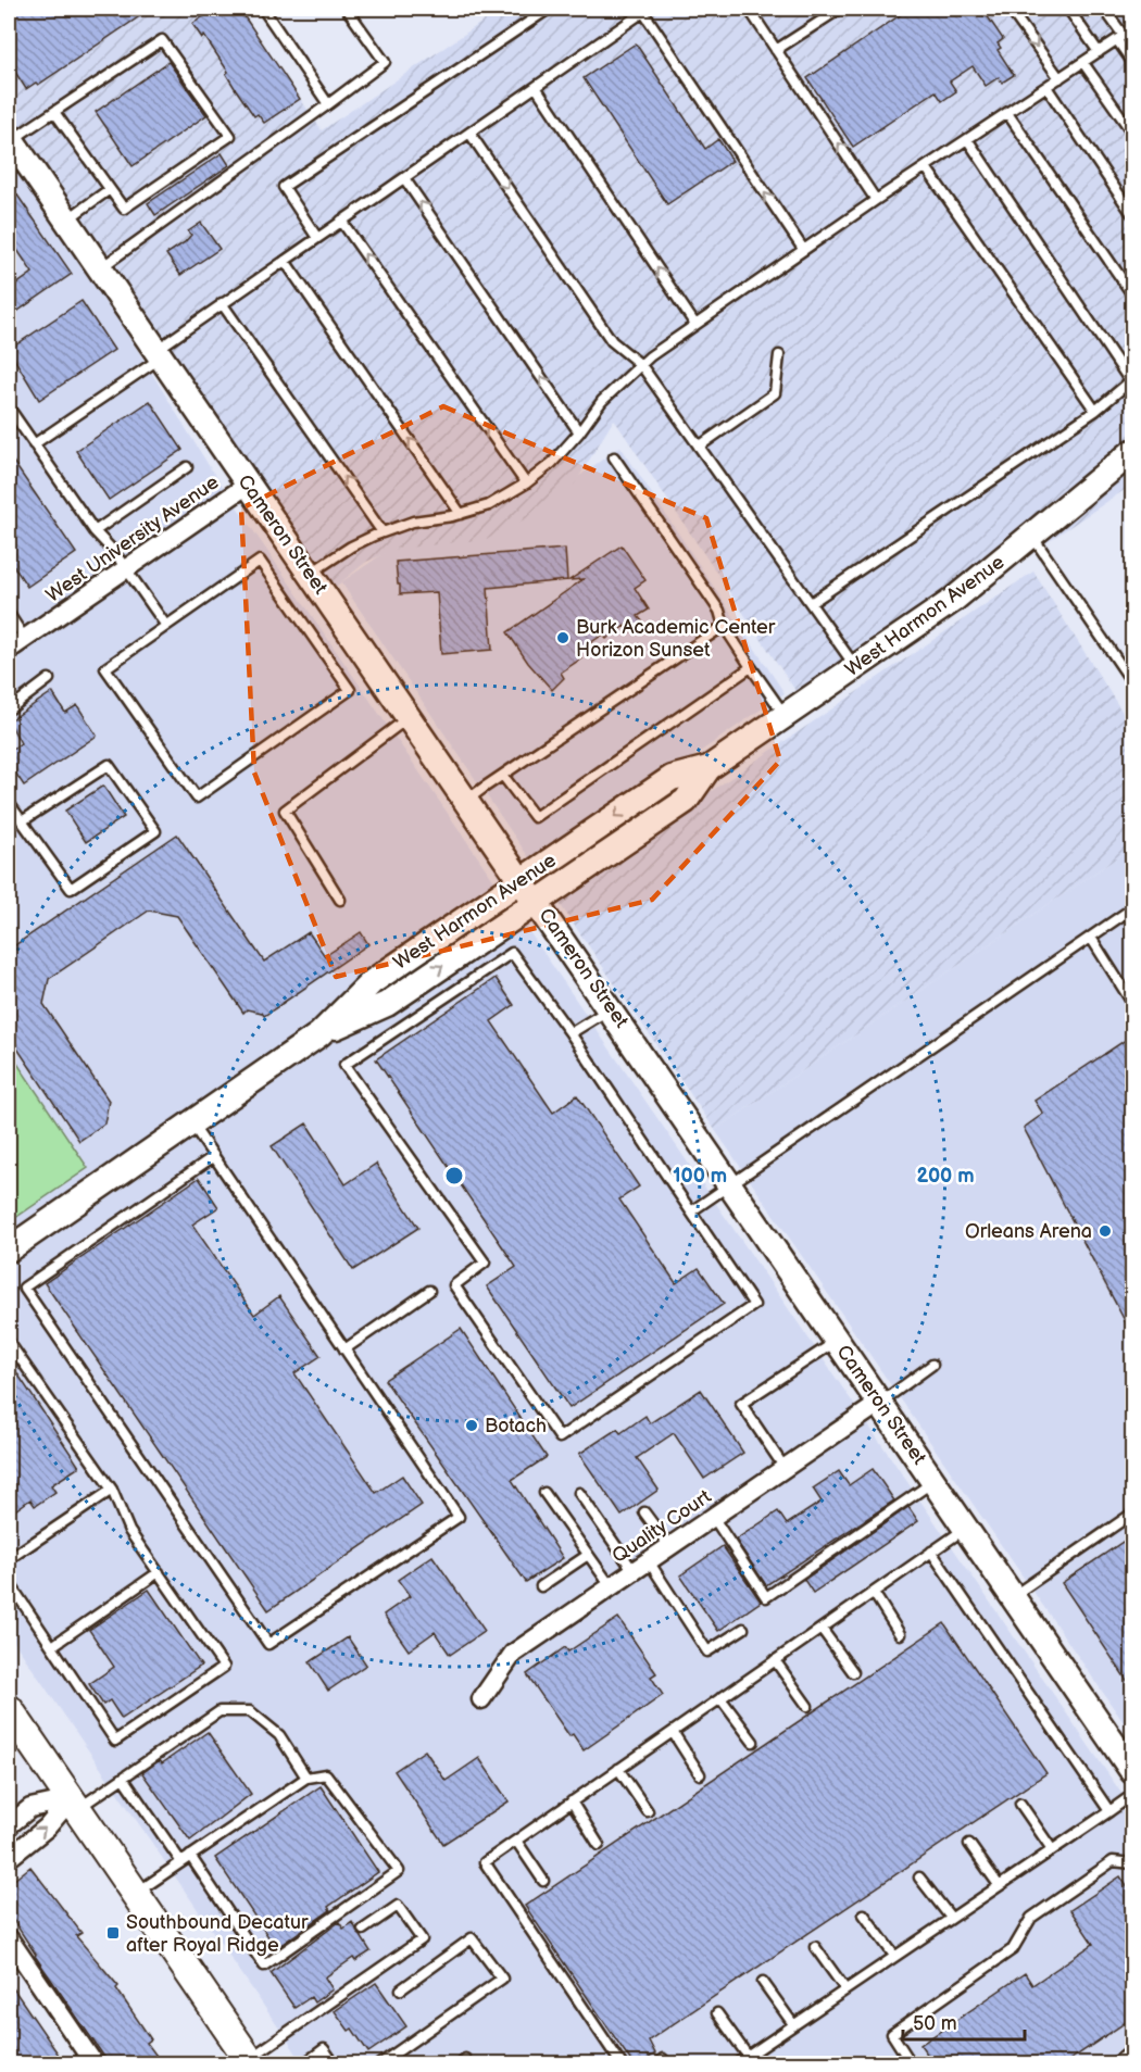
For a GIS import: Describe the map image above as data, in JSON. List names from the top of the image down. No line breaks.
{"streets":{"street":["Cameron Street","West University Avenue","West Harmon Avenue","Quality Court"]},"crossings":[["Cameron Street","West University Avenue"],["Cameron Street","West Harmon Avenue"],["Cameron Street","Quality Court"]],"places":{"other":["Burk Academic Center Horizon Sunset","Orleans Arena","Botach"],"transit":["Southbound Decatur after Royal Ridge"]},"scale_bar":"50 m","rings":["100 m","200 m"]}
